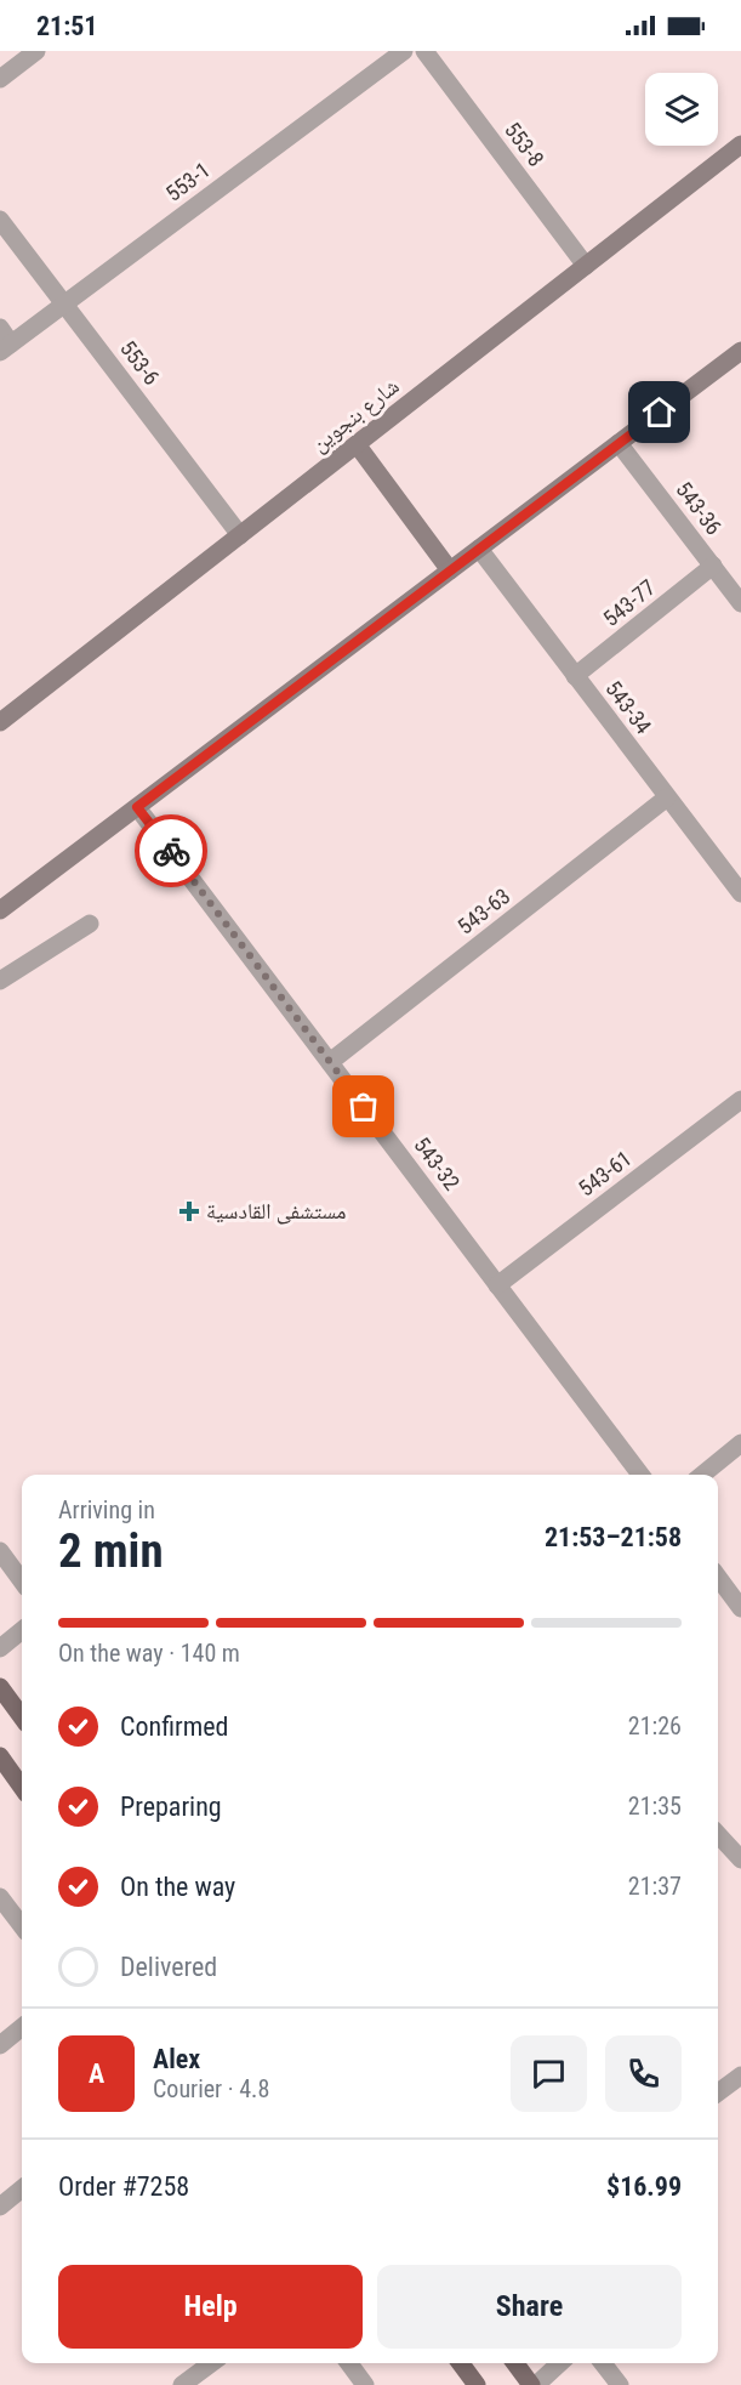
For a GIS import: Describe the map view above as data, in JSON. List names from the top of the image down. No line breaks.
{"streets":{"street":["553-8","553-1","553-6","شارع بنجوين","543-36","543-77","543-34","543-63","543-32","543-61"]},"crossings":[["553-8","شارع بنجوين"],["553-1","553-6"],["553-6","شارع بنجوين"],["543-36","543-77"],["543-77","543-34"],["543-34","543-63"],["543-63","543-32"],["543-32","543-61"]],"places":{"health":["مستشفى القادسية"]},"page":{"status":"21:51","heading":["2 min","Arriving in","21:53–21:58"],"panel":["Alex","Courier · 4.8","Order #7258","$16.99"],"bar":"On the way · 140 m","list":[["Confirmed","21:26"],["Preparing","21:35"],["On the way","21:37"],"Delivered"],"round":"A","buttons":["Help","Share"]}}
